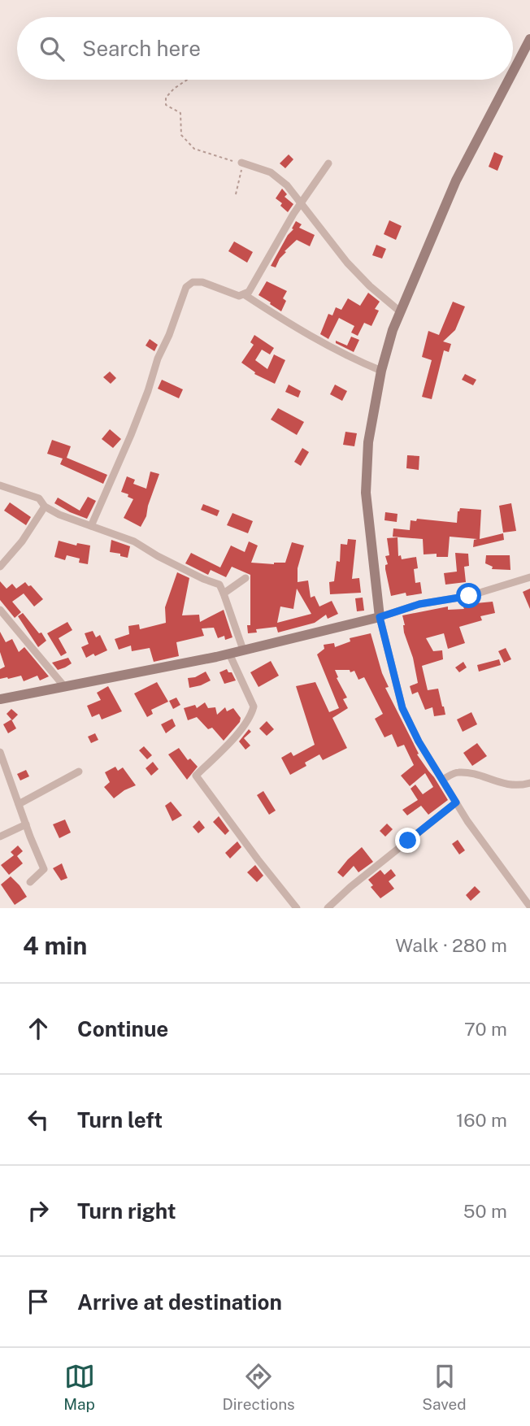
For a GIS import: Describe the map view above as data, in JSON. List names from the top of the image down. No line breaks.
{"page":{"search":"Search here","heading":["4 min","Walk · 280 m"],"list":[["Continue","70 m"],["Turn left","160 m"],["Turn right","50 m"],"Arrive at destination"],"nav":["Map","Directions","Saved"]}}
